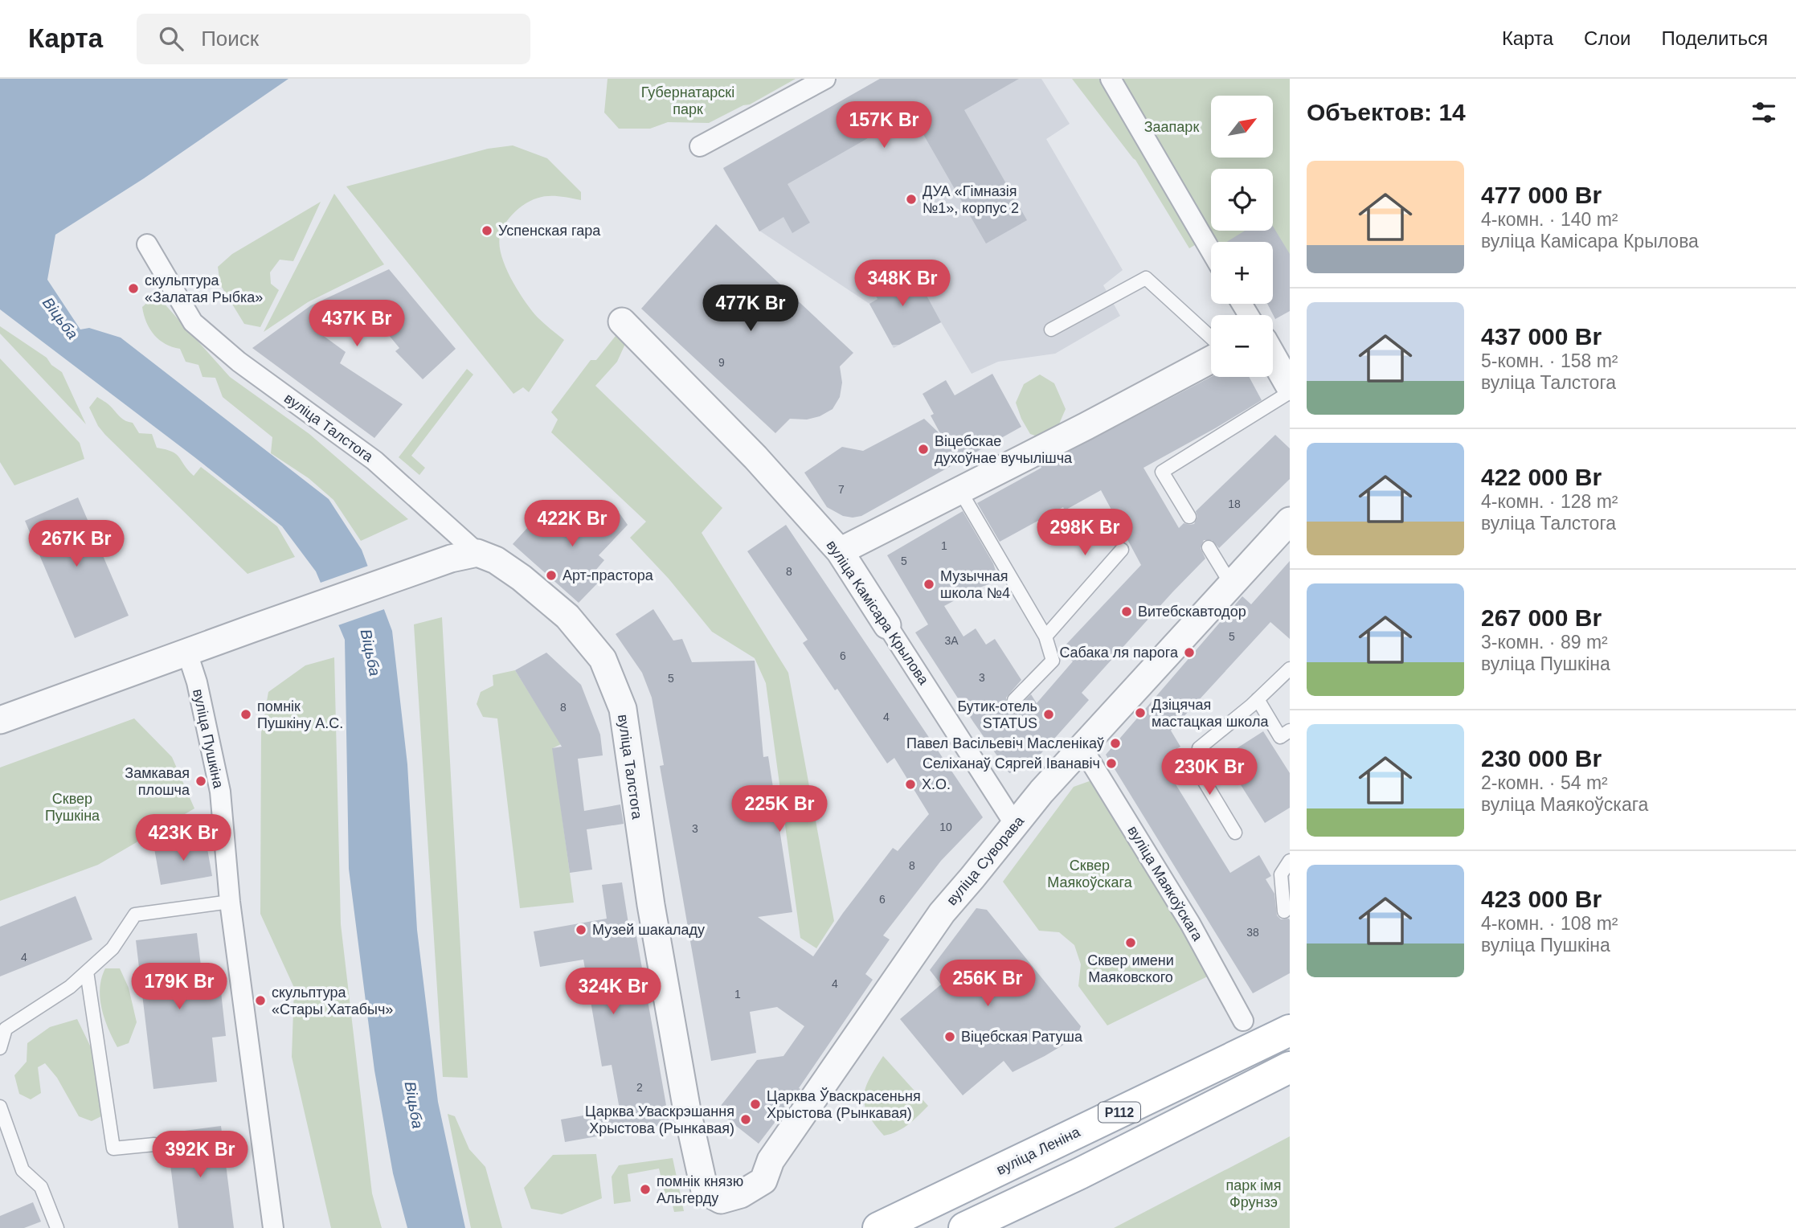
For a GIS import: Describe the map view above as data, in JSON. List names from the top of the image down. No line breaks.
{"streets":{"main road":["Р112","вуліца Леніна"],"street":["вуліца Талстога","вуліца Камісара Крылова","вуліца Пушкіна","вуліца Суворава","вуліца Маякоўскага"]},"crossings":[["вуліца Талстога","вуліца Суворава"],["вуліца Камісара Крылова","вуліца Суворава"],["вуліца Суворава","вуліца Маякоўскага"]],"water":["Віцьба"],"parks":["Губернатарскі парк","Заапарк","Сквер Пушкіна","Сквер Маякоўскага","парк імя Фрунзэ"],"places":["ДУА «Гімназія №1», корпус 2","Успенская гара","скульптура «Залатая Рыбка»","Віцебскае духоўнае вучылішча","Арт-прастора","Музычная школа №4","Витебскавтодор","Сабака ля парога","Дзіцячая мастацкая школа","помнік Пушкіну А.С.","Бутик-отель STATUS","Павел Васільевіч Масленікаў","Селіханаў Сяргей Іванавіч","Замкавая плошча","X.O.","Музей шакаладу","Сквер имени Маяковского","скульптура «Стары Хатабыч»","Віцебская Ратуша","Царква Ўваскрасеньня Хрыстова (Рынкавая)","Царква Уваскрэшання Хрыстова (Рынкавая)","помнік князю Альгерду"],"house_numbers":["9","7","18","1","5","8","5","3А","6","3","5","8","4","10","3","8","6","38","4","4","1","2"],"north":"top right","page":{"header":"Карта","search":"Поиск","nav":["Карта","Слои","Поделиться"],"heading":"Объектов: 14","map_buttons":["+","−"],"price":["157K Br","348K Br","477K Br","437K Br","422K Br","298K Br","267K Br","230K Br","225K Br","423K Br","256K Br","179K Br","324K Br","392K Br"],"list":[{"name":"477 000 Br","note":"4-комн. · 140 m² · вуліца Камісара Крылова"},{"name":"437 000 Br","note":"5-комн. · 158 m² · вуліца Талстога"},{"name":"422 000 Br","note":"4-комн. · 128 m² · вуліца Талстога"},{"name":"267 000 Br","note":"3-комн. · 89 m² · вуліца Пушкіна"},{"name":"230 000 Br","note":"2-комн. · 54 m² · вуліца Маякоўскага"},{"name":"423 000 Br","note":"4-комн. · 108 m² · вуліца Пушкіна"}]}}
